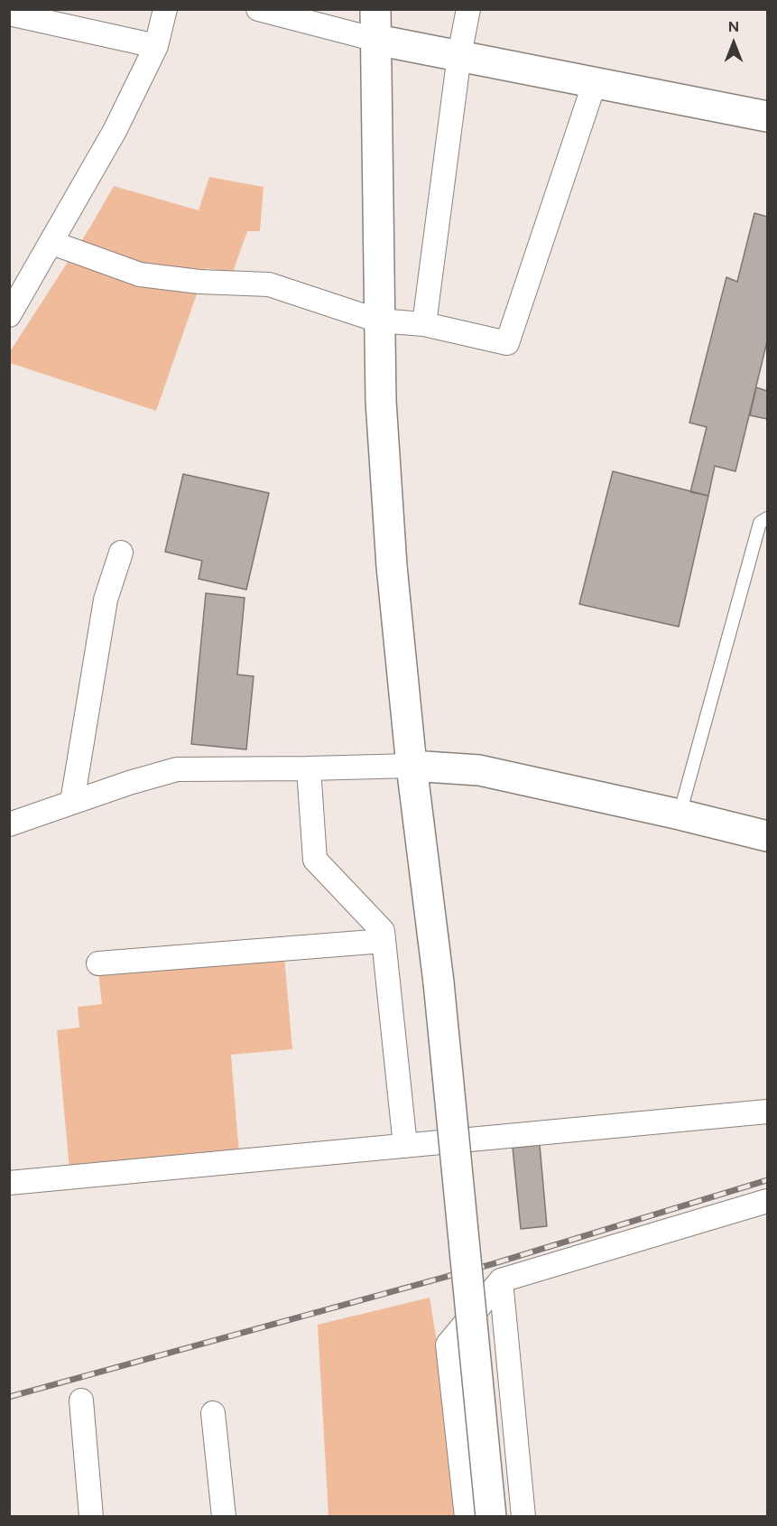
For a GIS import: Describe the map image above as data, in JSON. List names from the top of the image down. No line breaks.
{"north":"top"}
